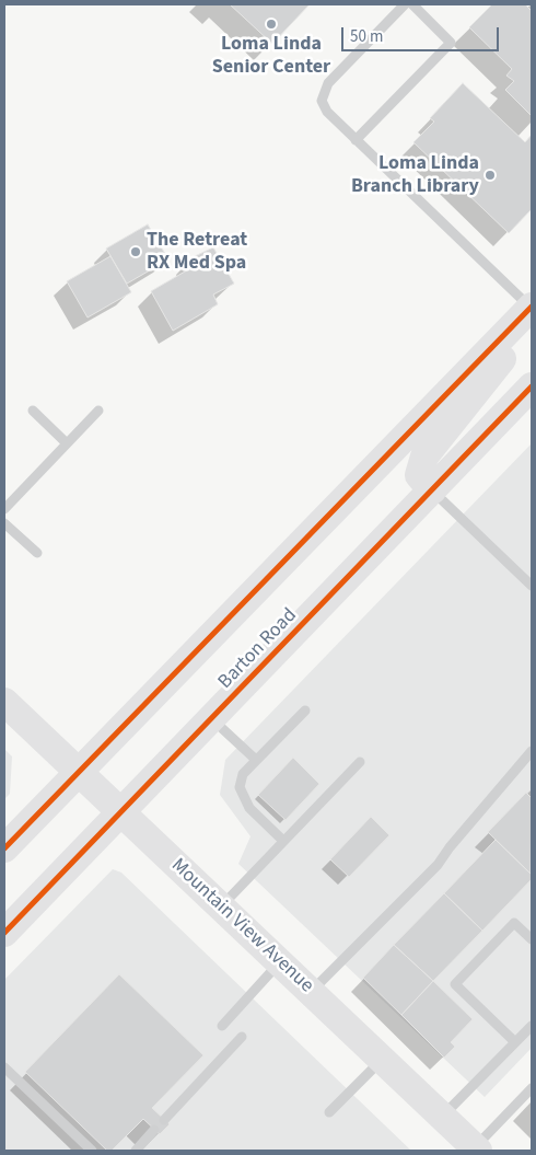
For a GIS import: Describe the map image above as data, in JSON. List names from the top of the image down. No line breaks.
{"streets":{"main road":["Barton Road","Mountain View Avenue"]},"crossings":[["Barton Road","Mountain View Avenue"]],"places":["Loma Linda Senior Center","Loma Linda Branch Library","The Retreat RX Med Spa"],"scale_bar":"50 m"}
